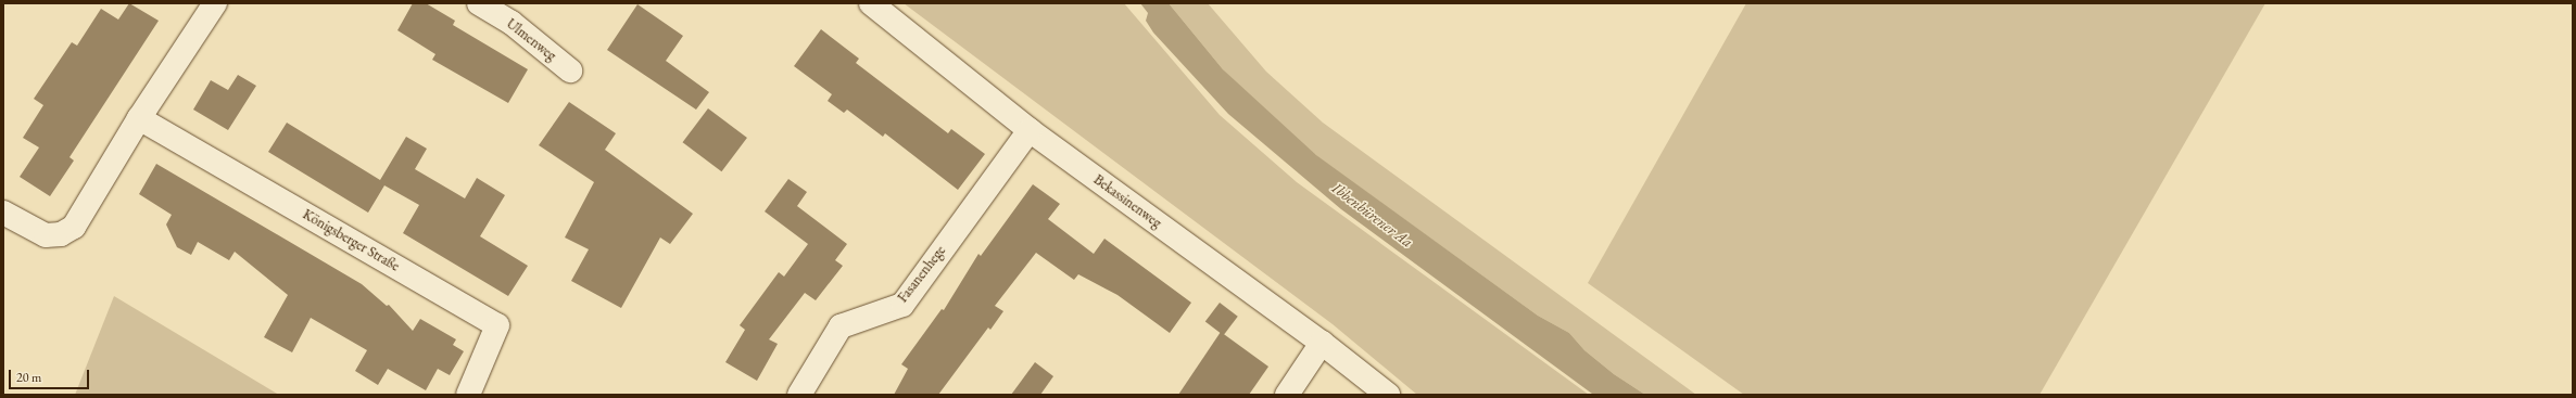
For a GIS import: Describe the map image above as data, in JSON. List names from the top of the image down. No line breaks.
{"streets":{"street":["Ulmenweg","Bekassinenweg","Königsberger Straße","Fasanenhege"]},"crossings":[["Bekassinenweg","Fasanenhege"]],"water":["Ibbenbürener Aa"],"scale_bar":"20 m"}
